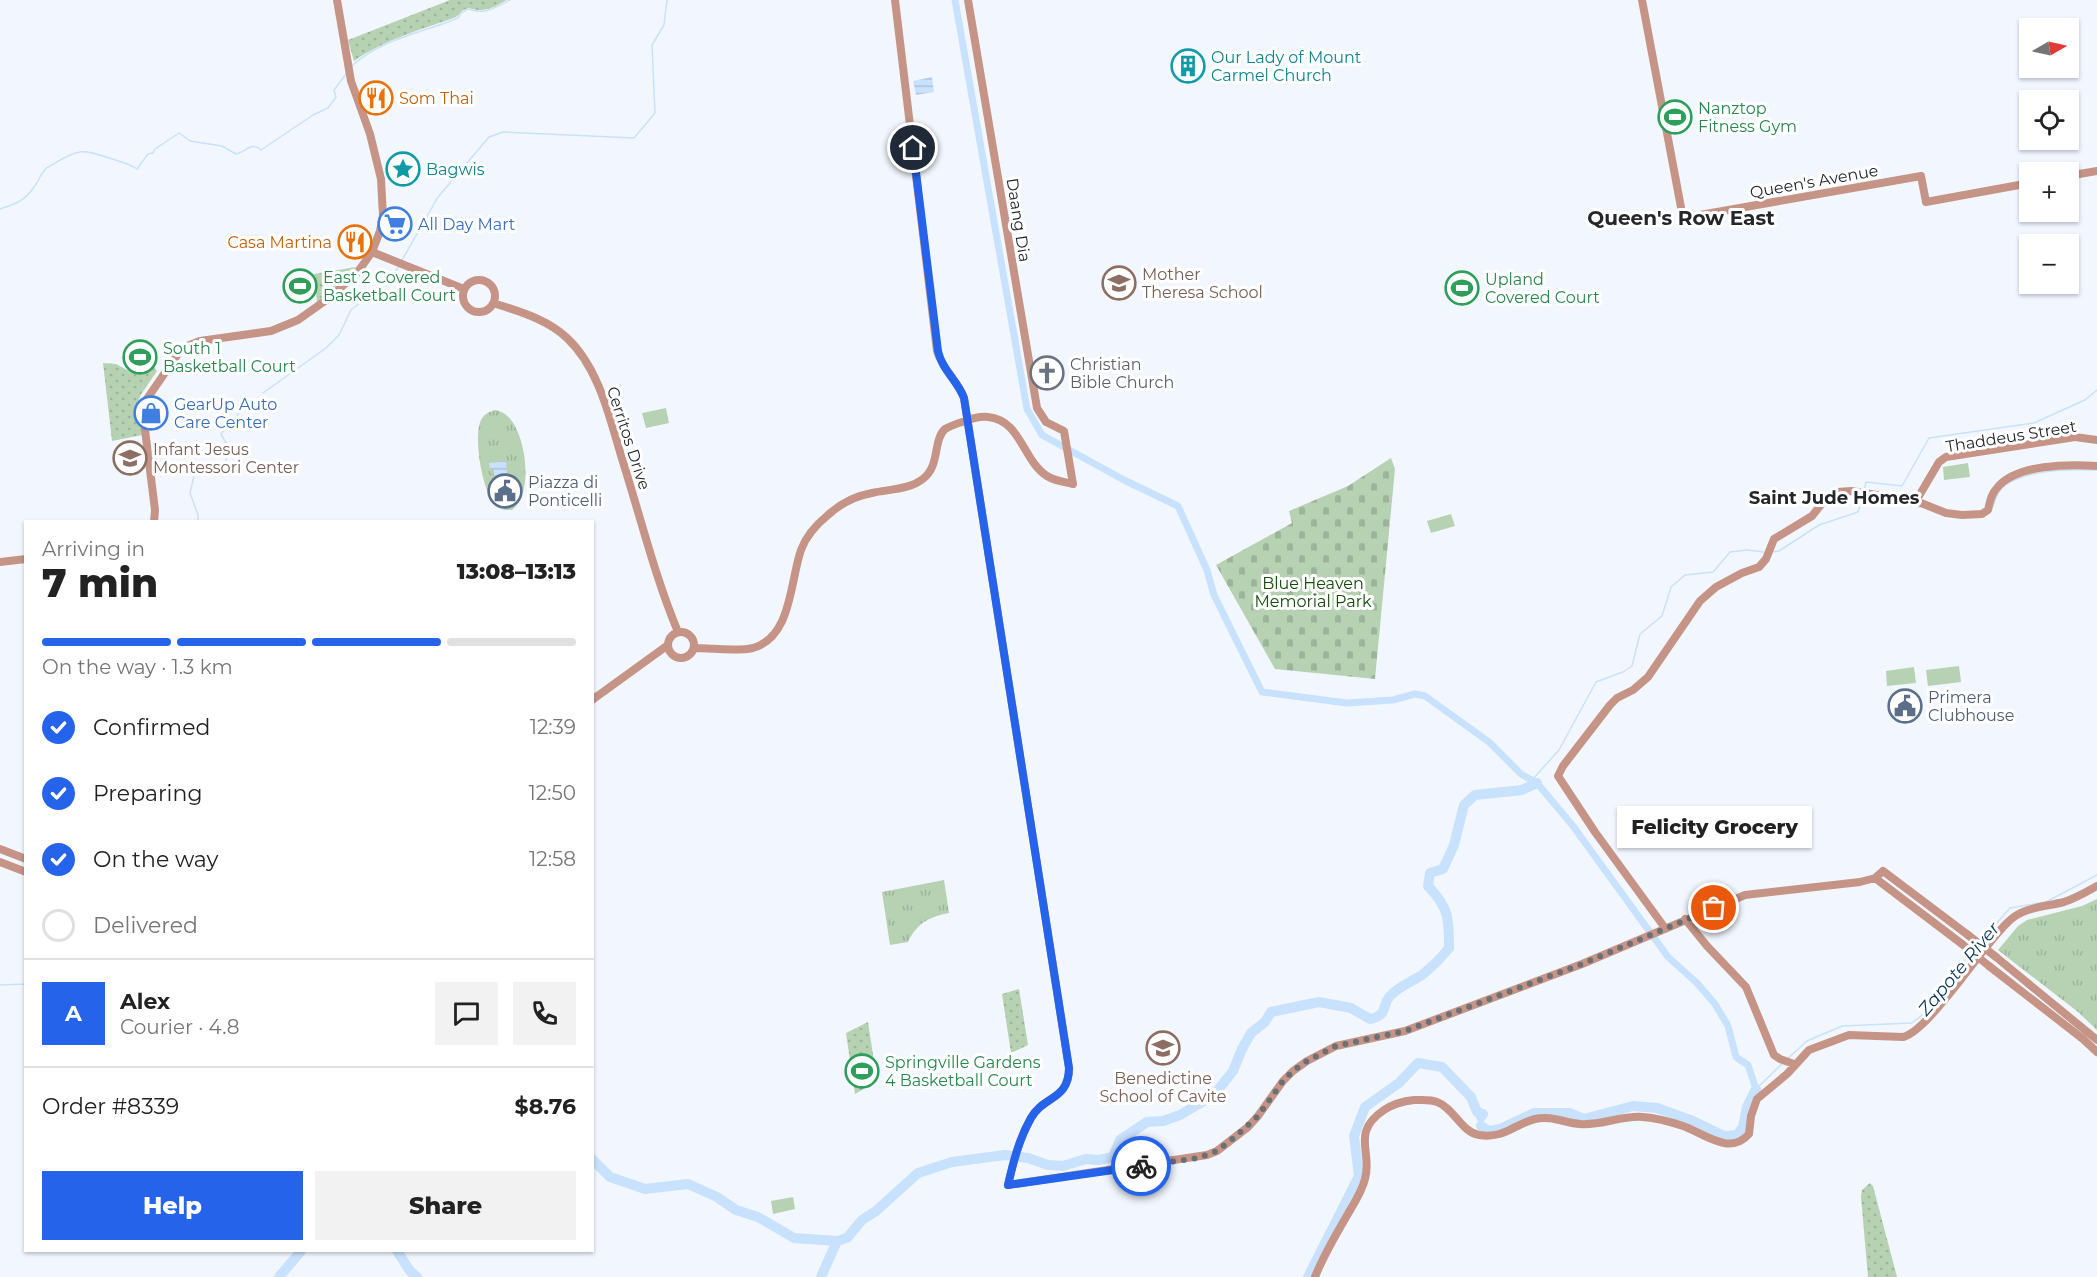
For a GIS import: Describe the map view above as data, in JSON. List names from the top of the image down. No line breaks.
{"streets":{"street":["Queen's Avenue","Daang Dia","Thaddeus Street","Cerritos Drive"]},"districts":["Queen's Row East","Saint Jude Homes"],"water":["Zapote River"],"parks":["Blue Heaven Memorial Park"],"places":{"building":["Our Lady of Mount Carmel Church"],"restaurant":["Som Thai","Casa Martina"],"sports":["Nanztop Fitness Gym","East 2 Covered Basketball Court","Upland Covered Court","South 1 Basketball Court","Springville Gardens 4 Basketball Court"],"place":["Bagwis"],"supermarket":["All Day Mart"],"school or university":["Mother Theresa School","Infant Jesus Montessori Center","Benedictine School of Cavite"],"church":["Christian Bible Church"],"shop":["GearUp Auto Care Center"],"public building":["Piazza di Ponticelli","Primera Clubhouse"],"other":["Felicity Grocery"]},"north":"right","page":{"map_buttons":["+","−"],"heading":["7 min","Arriving in","13:08–13:13"],"panel":["Alex","Courier · 4.8","Order #8339","$8.76"],"bar":"On the way · 1.3 km","list":[["Confirmed","12:39"],["Preparing","12:50"],["On the way","12:58"],"Delivered"],"bubble":"Felicity Grocery","round":"A","buttons":["Help","Share"]}}
